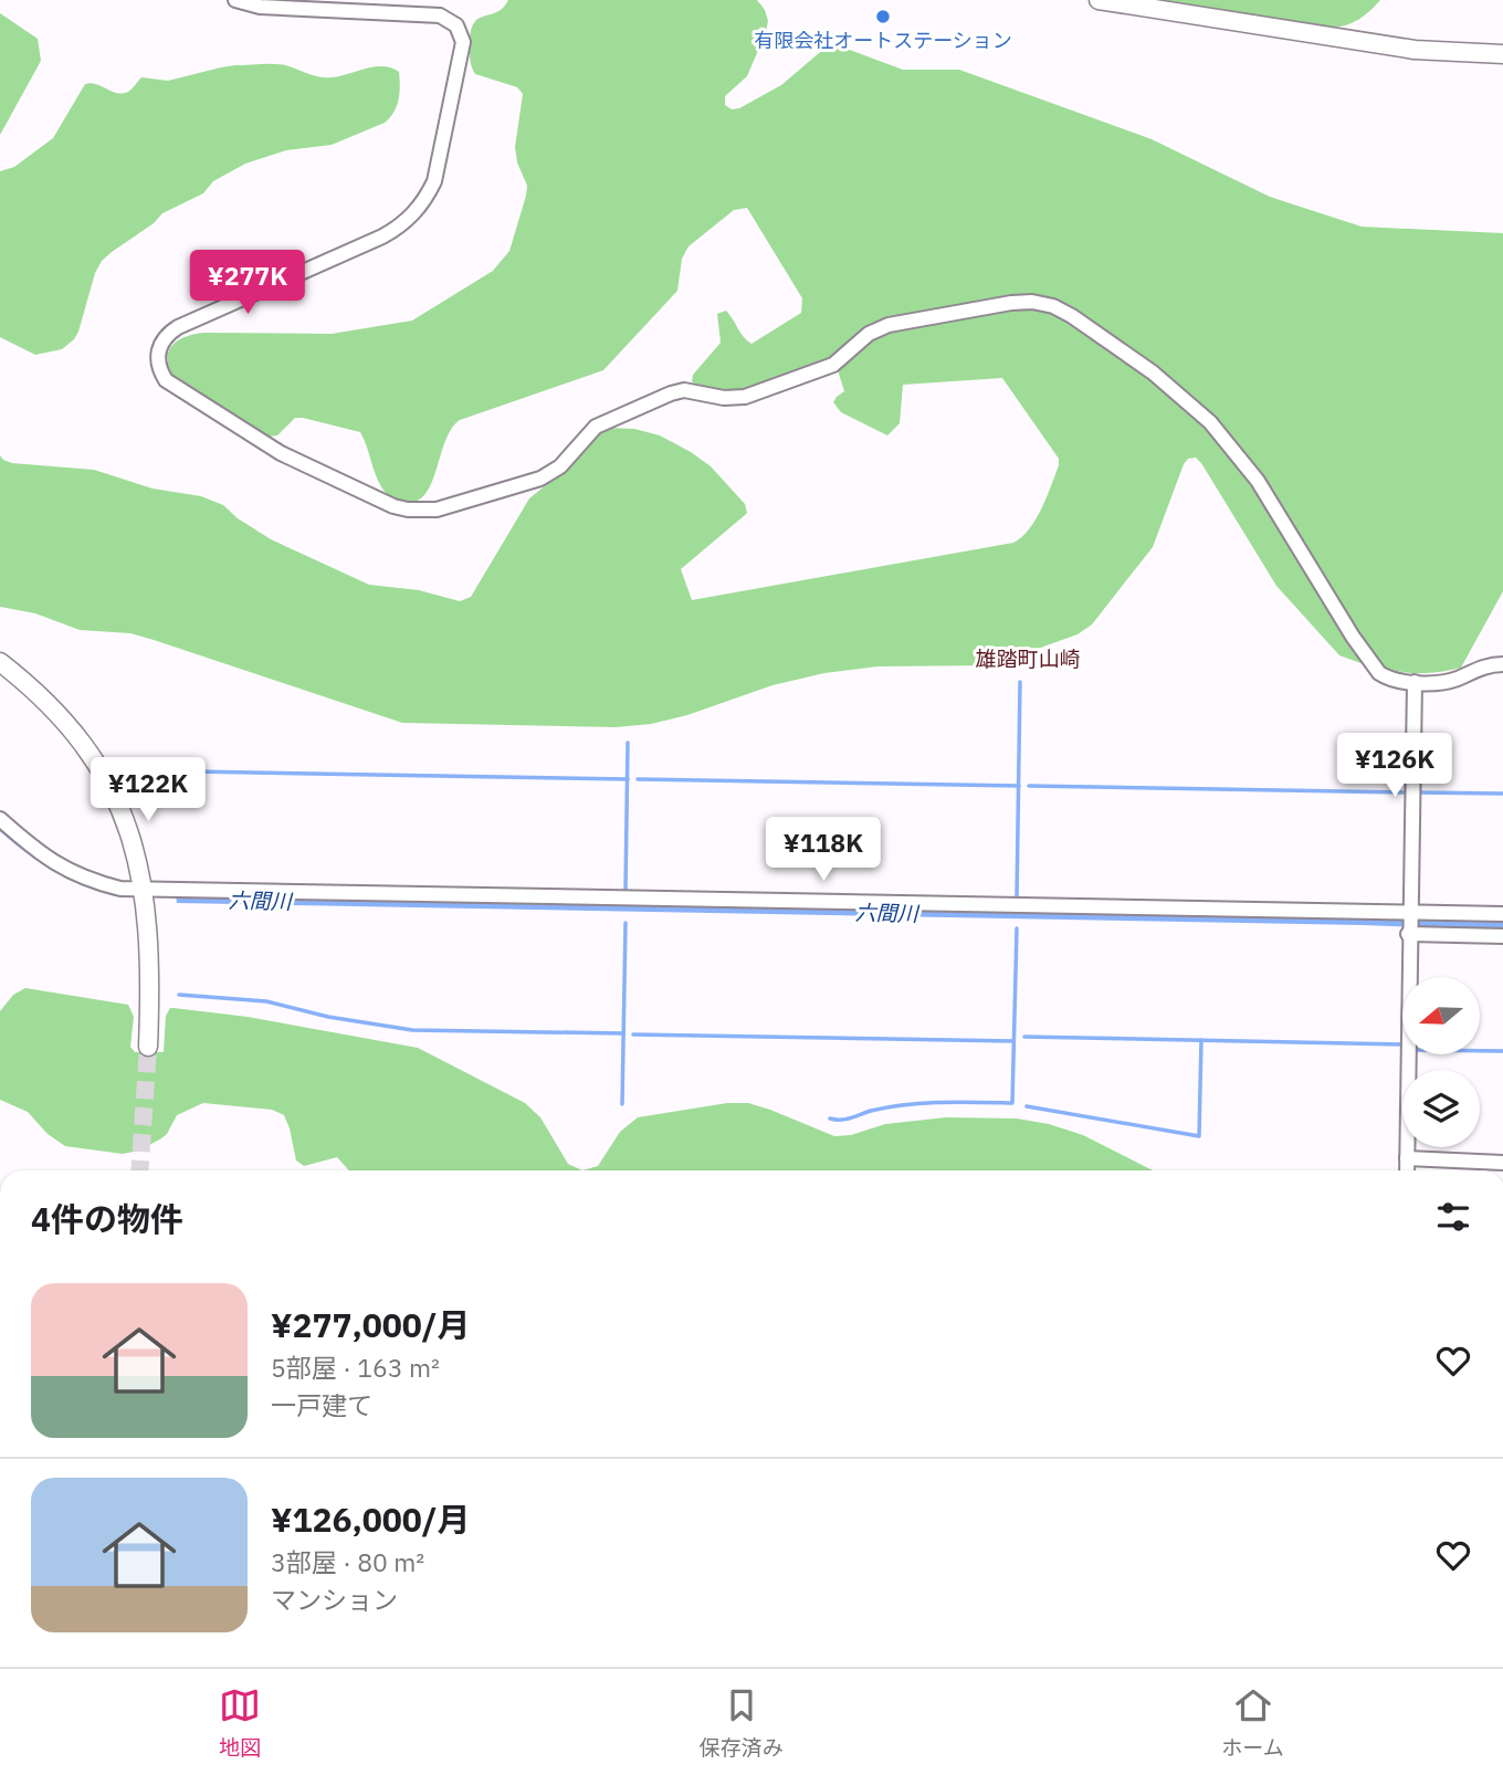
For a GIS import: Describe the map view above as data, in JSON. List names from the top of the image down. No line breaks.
{"districts":["雄踏町山崎"],"water":["六間川"],"places":["有限会社オートステーション"],"north":"left","page":{"price":["¥277K","¥126K","¥122K","¥118K"],"heading":"4件の物件","list":[{"name":"¥277,000/月","note":"5部屋 · 163 m² · 一戸建て"},{"name":"¥126,000/月","note":"3部屋 · 80 m² · マンション"}],"tabs":["地図","保存済み","ホーム"]}}
